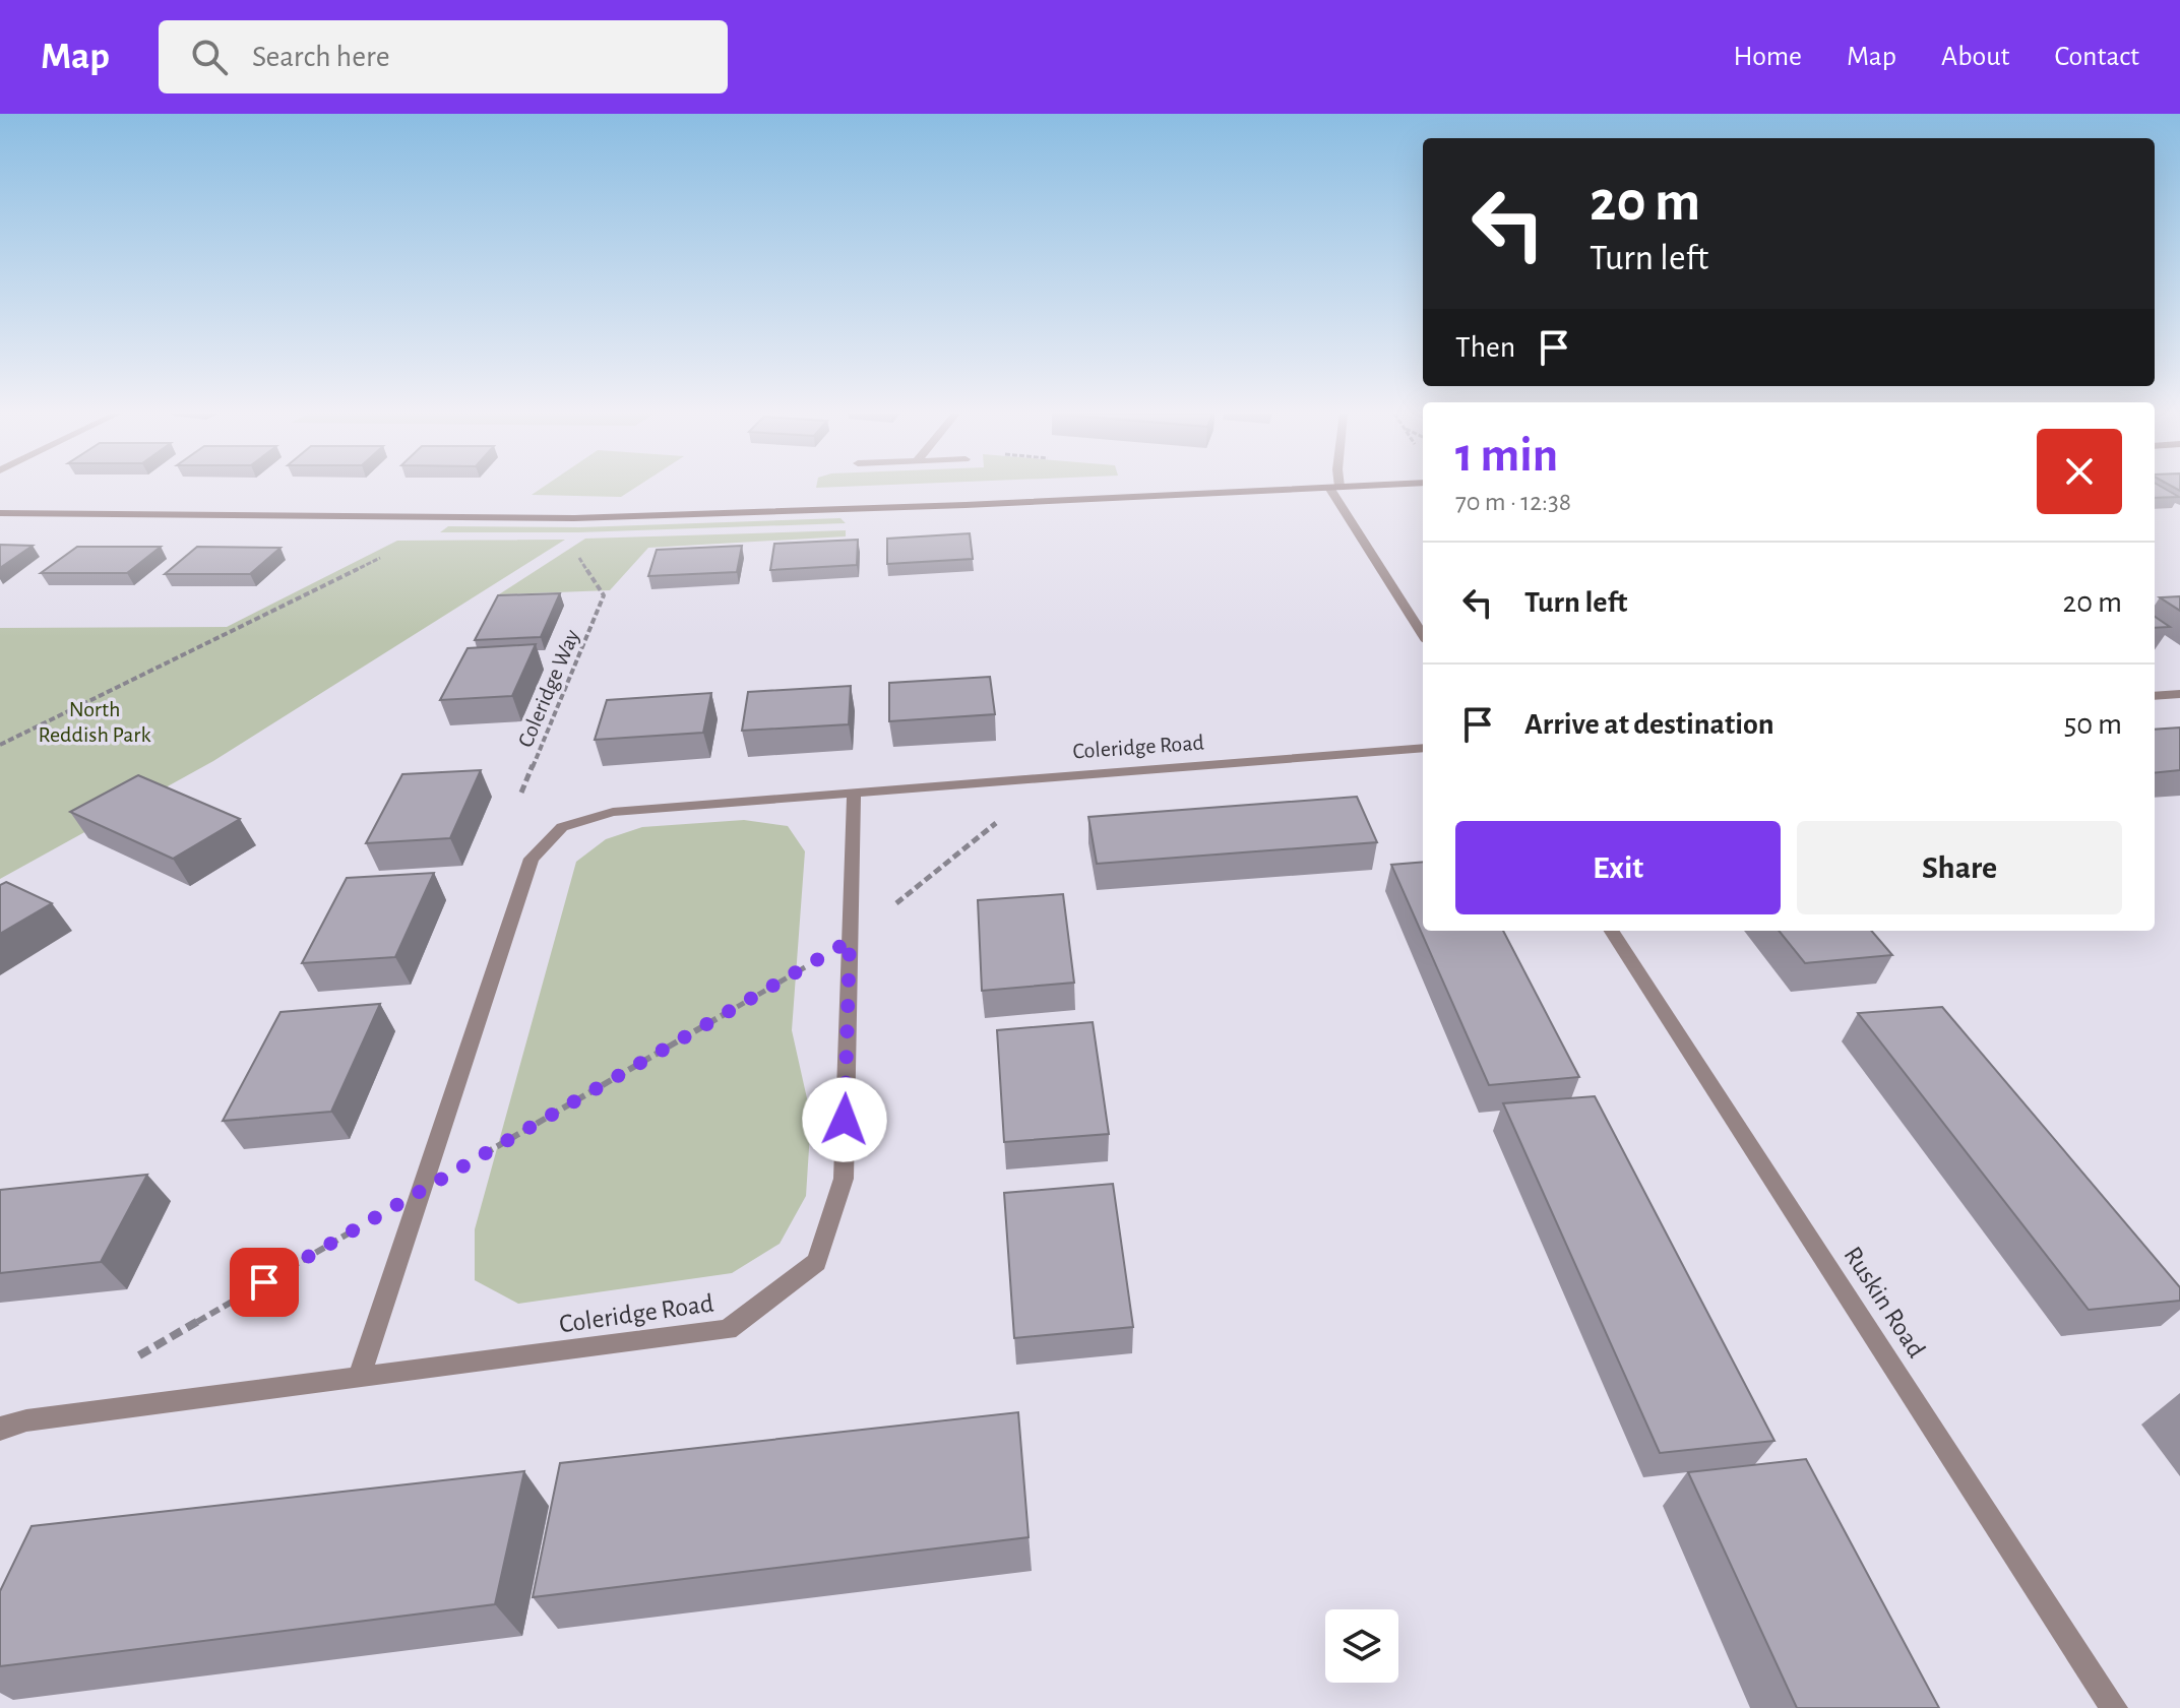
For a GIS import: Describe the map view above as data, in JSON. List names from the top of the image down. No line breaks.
{"streets":{"street":["Coleridge Road","Ruskin Road"],"path":["Coleridge Way"]},"parks":["North Reddish Park"],"page":{"header":"Map","search":"Search here","nav":["Home","Map","About","Contact"],"turn":["20 m","Turn left"],"then":"Then","heading":["1 min","70 m · 12:38"],"list":[{"name":"Turn left","value":"20 m"},{"name":"Arrive at destination","value":"50 m"}],"buttons":["Exit","Share"]}}
